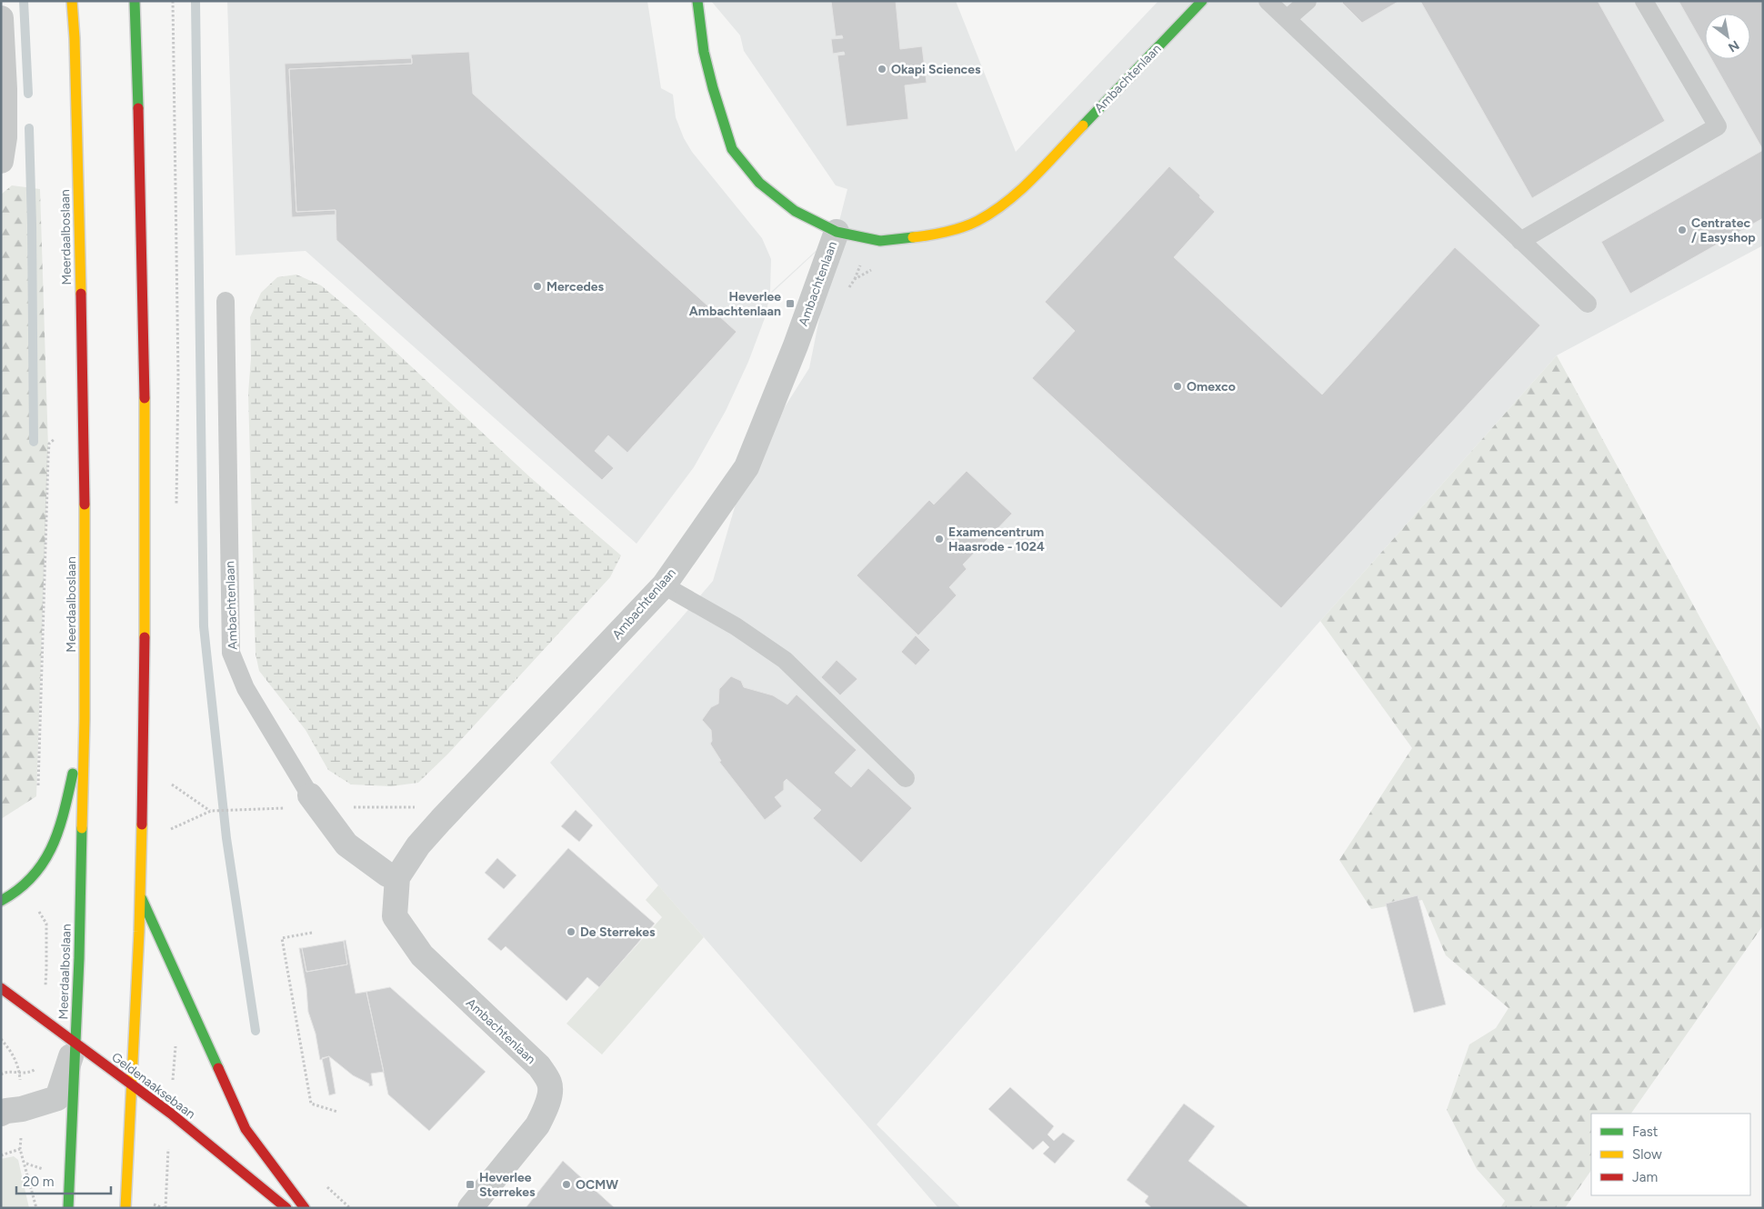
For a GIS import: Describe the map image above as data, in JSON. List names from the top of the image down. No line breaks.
{"streets":{"main road":["Ambachtenlaan","Meerdaalboslaan","Geldenaaksebaan"]},"crossings":[["Meerdaalboslaan","Geldenaaksebaan"]],"places":{"other":["Okapi Sciences","Centratec / Easyshop","Mercedes","Omexco","Examencentrum Haasrode - 1024","De Sterrekes","OCMW"],"transit":["Heverlee Ambachtenlaan","Heverlee Sterrekes"]},"legend":["Fast","Slow","Jam"],"scale_bar":"20 m","north":"bottom right"}
